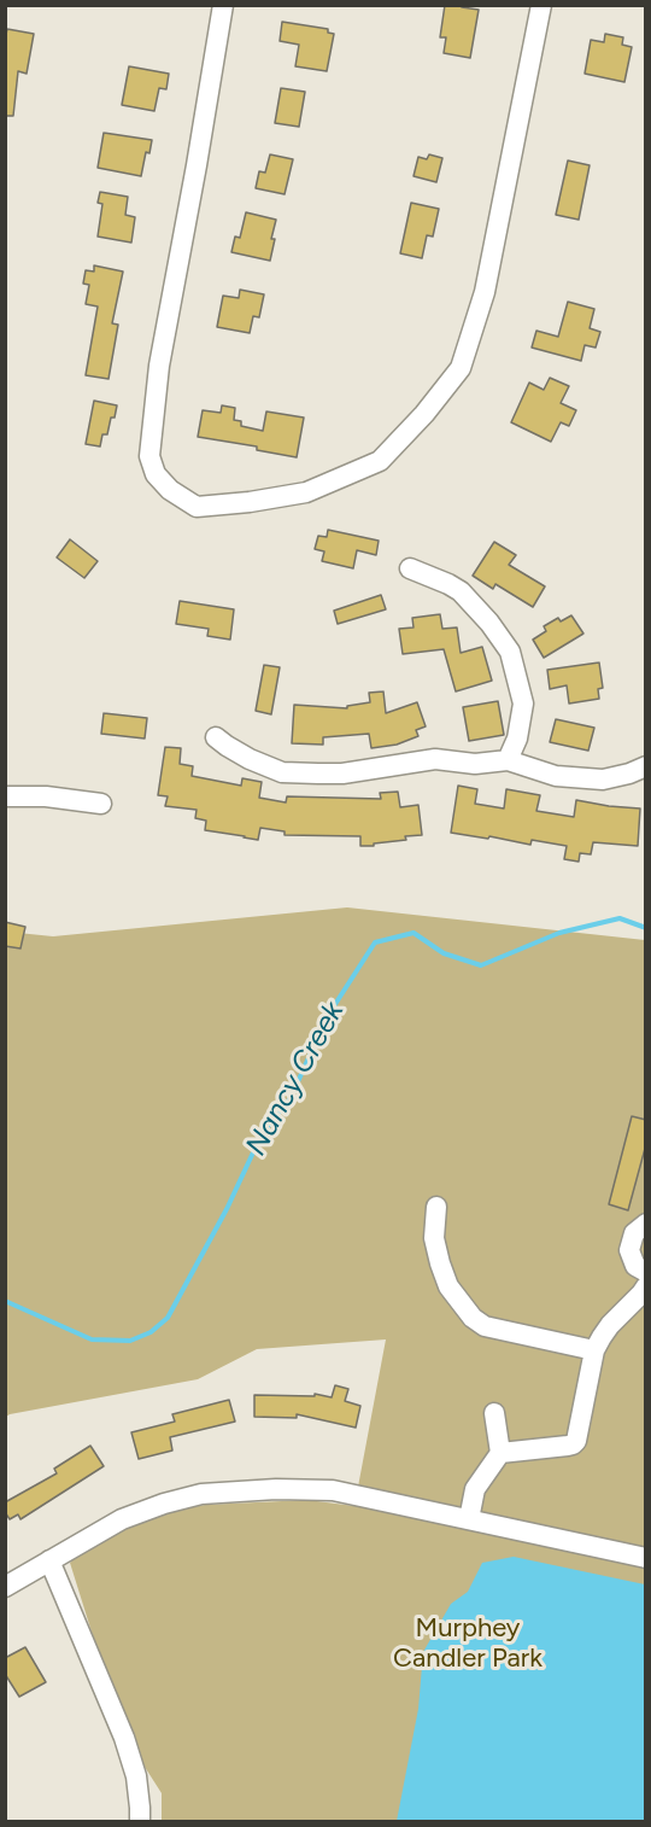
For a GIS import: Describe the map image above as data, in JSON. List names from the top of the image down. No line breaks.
{"water":["Nancy Creek"],"parks":["Murphey Candler Park"]}
